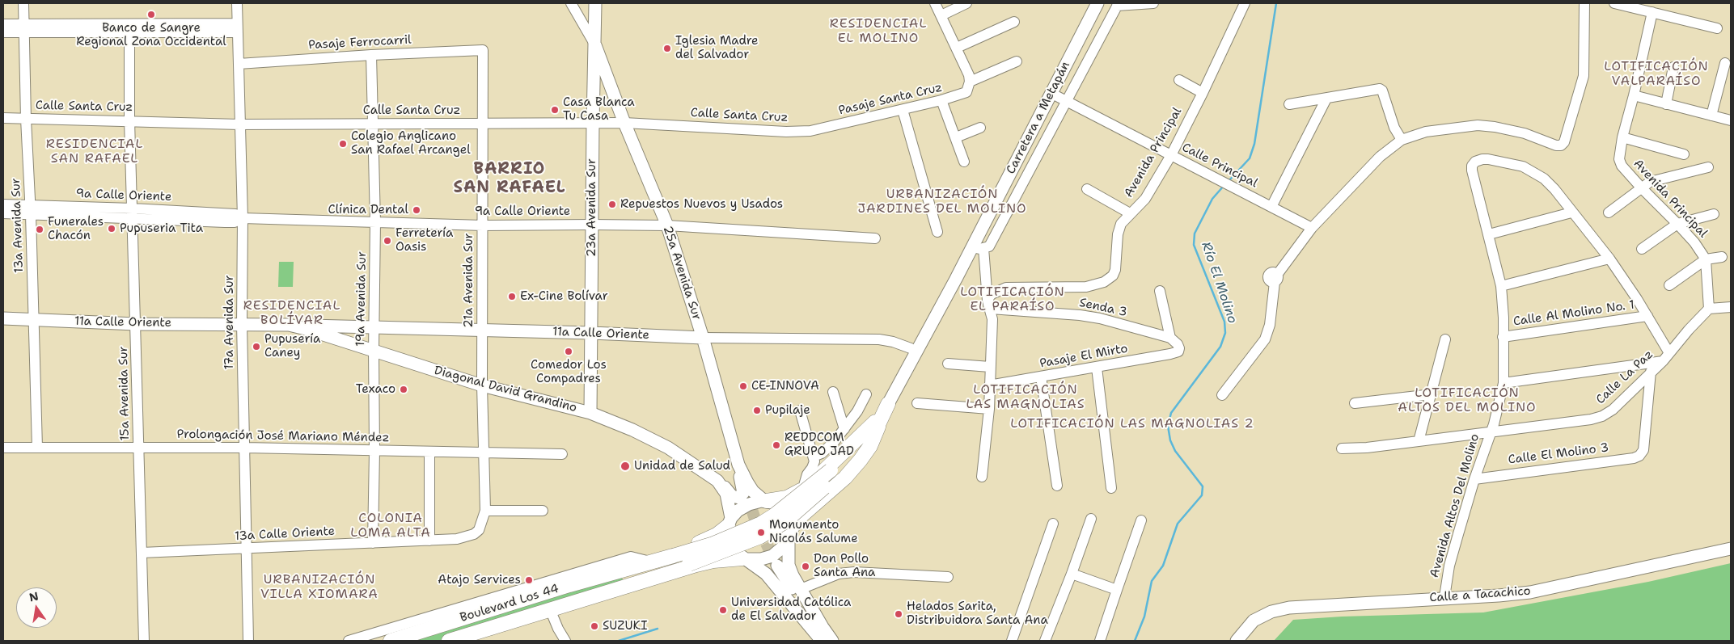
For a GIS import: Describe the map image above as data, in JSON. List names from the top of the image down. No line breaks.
{"streets":{"highway":["Boulevard Los 44"],"main road":["Carretera a Metapán","23a Avenida Sur","25a Avenida Sur","11a Calle Oriente","Diagonal David Grandino","Calle a Tacachico"],"street":["Pasaje Ferrocarril","Pasaje Santa Cruz","Calle Santa Cruz","Avenida Principal","Calle Principal","9a Calle Oriente","13a Avenida Sur","21a Avenida Sur","19a Avenida Sur","Senda 3","Calle Al Molino No. 1","17a Avenida Sur","Pasaje El Mirto","Calle La Paz","15a Avenida Sur","Prolongación José Mariano Méndez","Calle El Molino 3","Avenida Altos Del Molino","13a Calle Oriente"]},"crossings":[["Pasaje Ferrocarril","21a Avenida Sur"],["Pasaje Ferrocarril","19a Avenida Sur"],["Pasaje Ferrocarril","17a Avenida Sur"],["Pasaje Santa Cruz","Calle Santa Cruz"],["Calle Santa Cruz","23a Avenida Sur"],["Calle Santa Cruz","13a Avenida Sur"],["Calle Santa Cruz","25a Avenida Sur"],["Calle Santa Cruz","21a Avenida Sur"],["Calle Santa Cruz","19a Avenida Sur"],["Calle Santa Cruz","17a Avenida Sur"],["Calle Santa Cruz","15a Avenida Sur"],["Carretera a Metapán","Calle Principal"],["Carretera a Metapán","11a Calle Oriente"],["Avenida Principal","Calle Principal"],["Avenida Principal","Senda 3"],["Avenida Principal","Calle La Paz"],["9a Calle Oriente","23a Avenida Sur"],["9a Calle Oriente","13a Avenida Sur"],["9a Calle Oriente","25a Avenida Sur"],["9a Calle Oriente","21a Avenida Sur"],["9a Calle Oriente","19a Avenida Sur"],["9a Calle Oriente","17a Avenida Sur"],["9a Calle Oriente","15a Avenida Sur"],["23a Avenida Sur","25a Avenida Sur"],["23a Avenida Sur","11a Calle Oriente"],["23a Avenida Sur","Diagonal David Grandino"],["13a Avenida Sur","11a Calle Oriente"],["13a Avenida Sur","Prolongación José Mariano Méndez"],["25a Avenida Sur","11a Calle Oriente"],["25a Avenida Sur","Diagonal David Grandino"],["21a Avenida Sur","11a Calle Oriente"],["21a Avenida Sur","Diagonal David Grandino"],["21a Avenida Sur","Prolongación José Mariano Méndez"],["21a Avenida Sur","13a Calle Oriente"],["19a Avenida Sur","11a Calle Oriente"],["19a Avenida Sur","Diagonal David Grandino"],["19a Avenida Sur","Prolongación José Mariano Méndez"],["19a Avenida Sur","13a Calle Oriente"],["Senda 3","Pasaje El Mirto"],["Calle Al Molino No. 1","Avenida Altos Del Molino"],["11a Calle Oriente","17a Avenida Sur"],["11a Calle Oriente","Diagonal David Grandino"],["11a Calle Oriente","15a Avenida Sur"],["17a Avenida Sur","Diagonal David Grandino"],["17a Avenida Sur","Prolongación José Mariano Méndez"],["17a Avenida Sur","13a Calle Oriente"],["Calle La Paz","Calle El Molino 3"],["Calle La Paz","Avenida Altos Del Molino"],["15a Avenida Sur","Prolongación José Mariano Méndez"],["15a Avenida Sur","13a Calle Oriente"],["Calle El Molino 3","Avenida Altos Del Molino"],["Avenida Altos Del Molino","Calle a Tacachico"]],"districts":["RESIDENCIAL EL MOLINO","LOTIFICACIÓN VALPARAÍSO","RESIDENCIAL SAN RAFAEL","BARRIO SAN RAFAEL","URBANIZACIÓN JARDINES DEL MOLINO","LOTIFICACIÓN EL PARAÍSO","RESIDENCIAL BOLÍVAR","LOTIFICACIÓN LAS MAGNOLIAS","LOTIFICACIÓN ALTOS DEL MOLINO","LOTIFICACIÓN LAS MAGNOLIAS 2","COLONIA LOMA ALTA","URBANIZACIÓN VILLA XIOMARA"],"water":["Río El Molino"],"places":["Banco de Sangre Regional Zona Occidental","Iglesia Madre del Salvador","Casa Blanca Tu Casa","Colegio Anglicano San Rafael Arcangel","Repuestos Nuevos y Usados","Clínica Dental","Pupuseria Tita","Funerales Chacón","Ferretería Oasis","Ex-Cine Bolívar","Pupusería Caney","Comedor Los Compadres","CE-INNOVA","Texaco","Pupilaje","REDDCOM GRUPO JAD","Unidad de Salud","Monumento Nicolás Salume","Don Pollo Santa Ana","Atajo Services","Universidad Católica de El Salvador","Helados Sarita, Distribuidora Santa Ana","SUZUKI"],"north":"top"}
